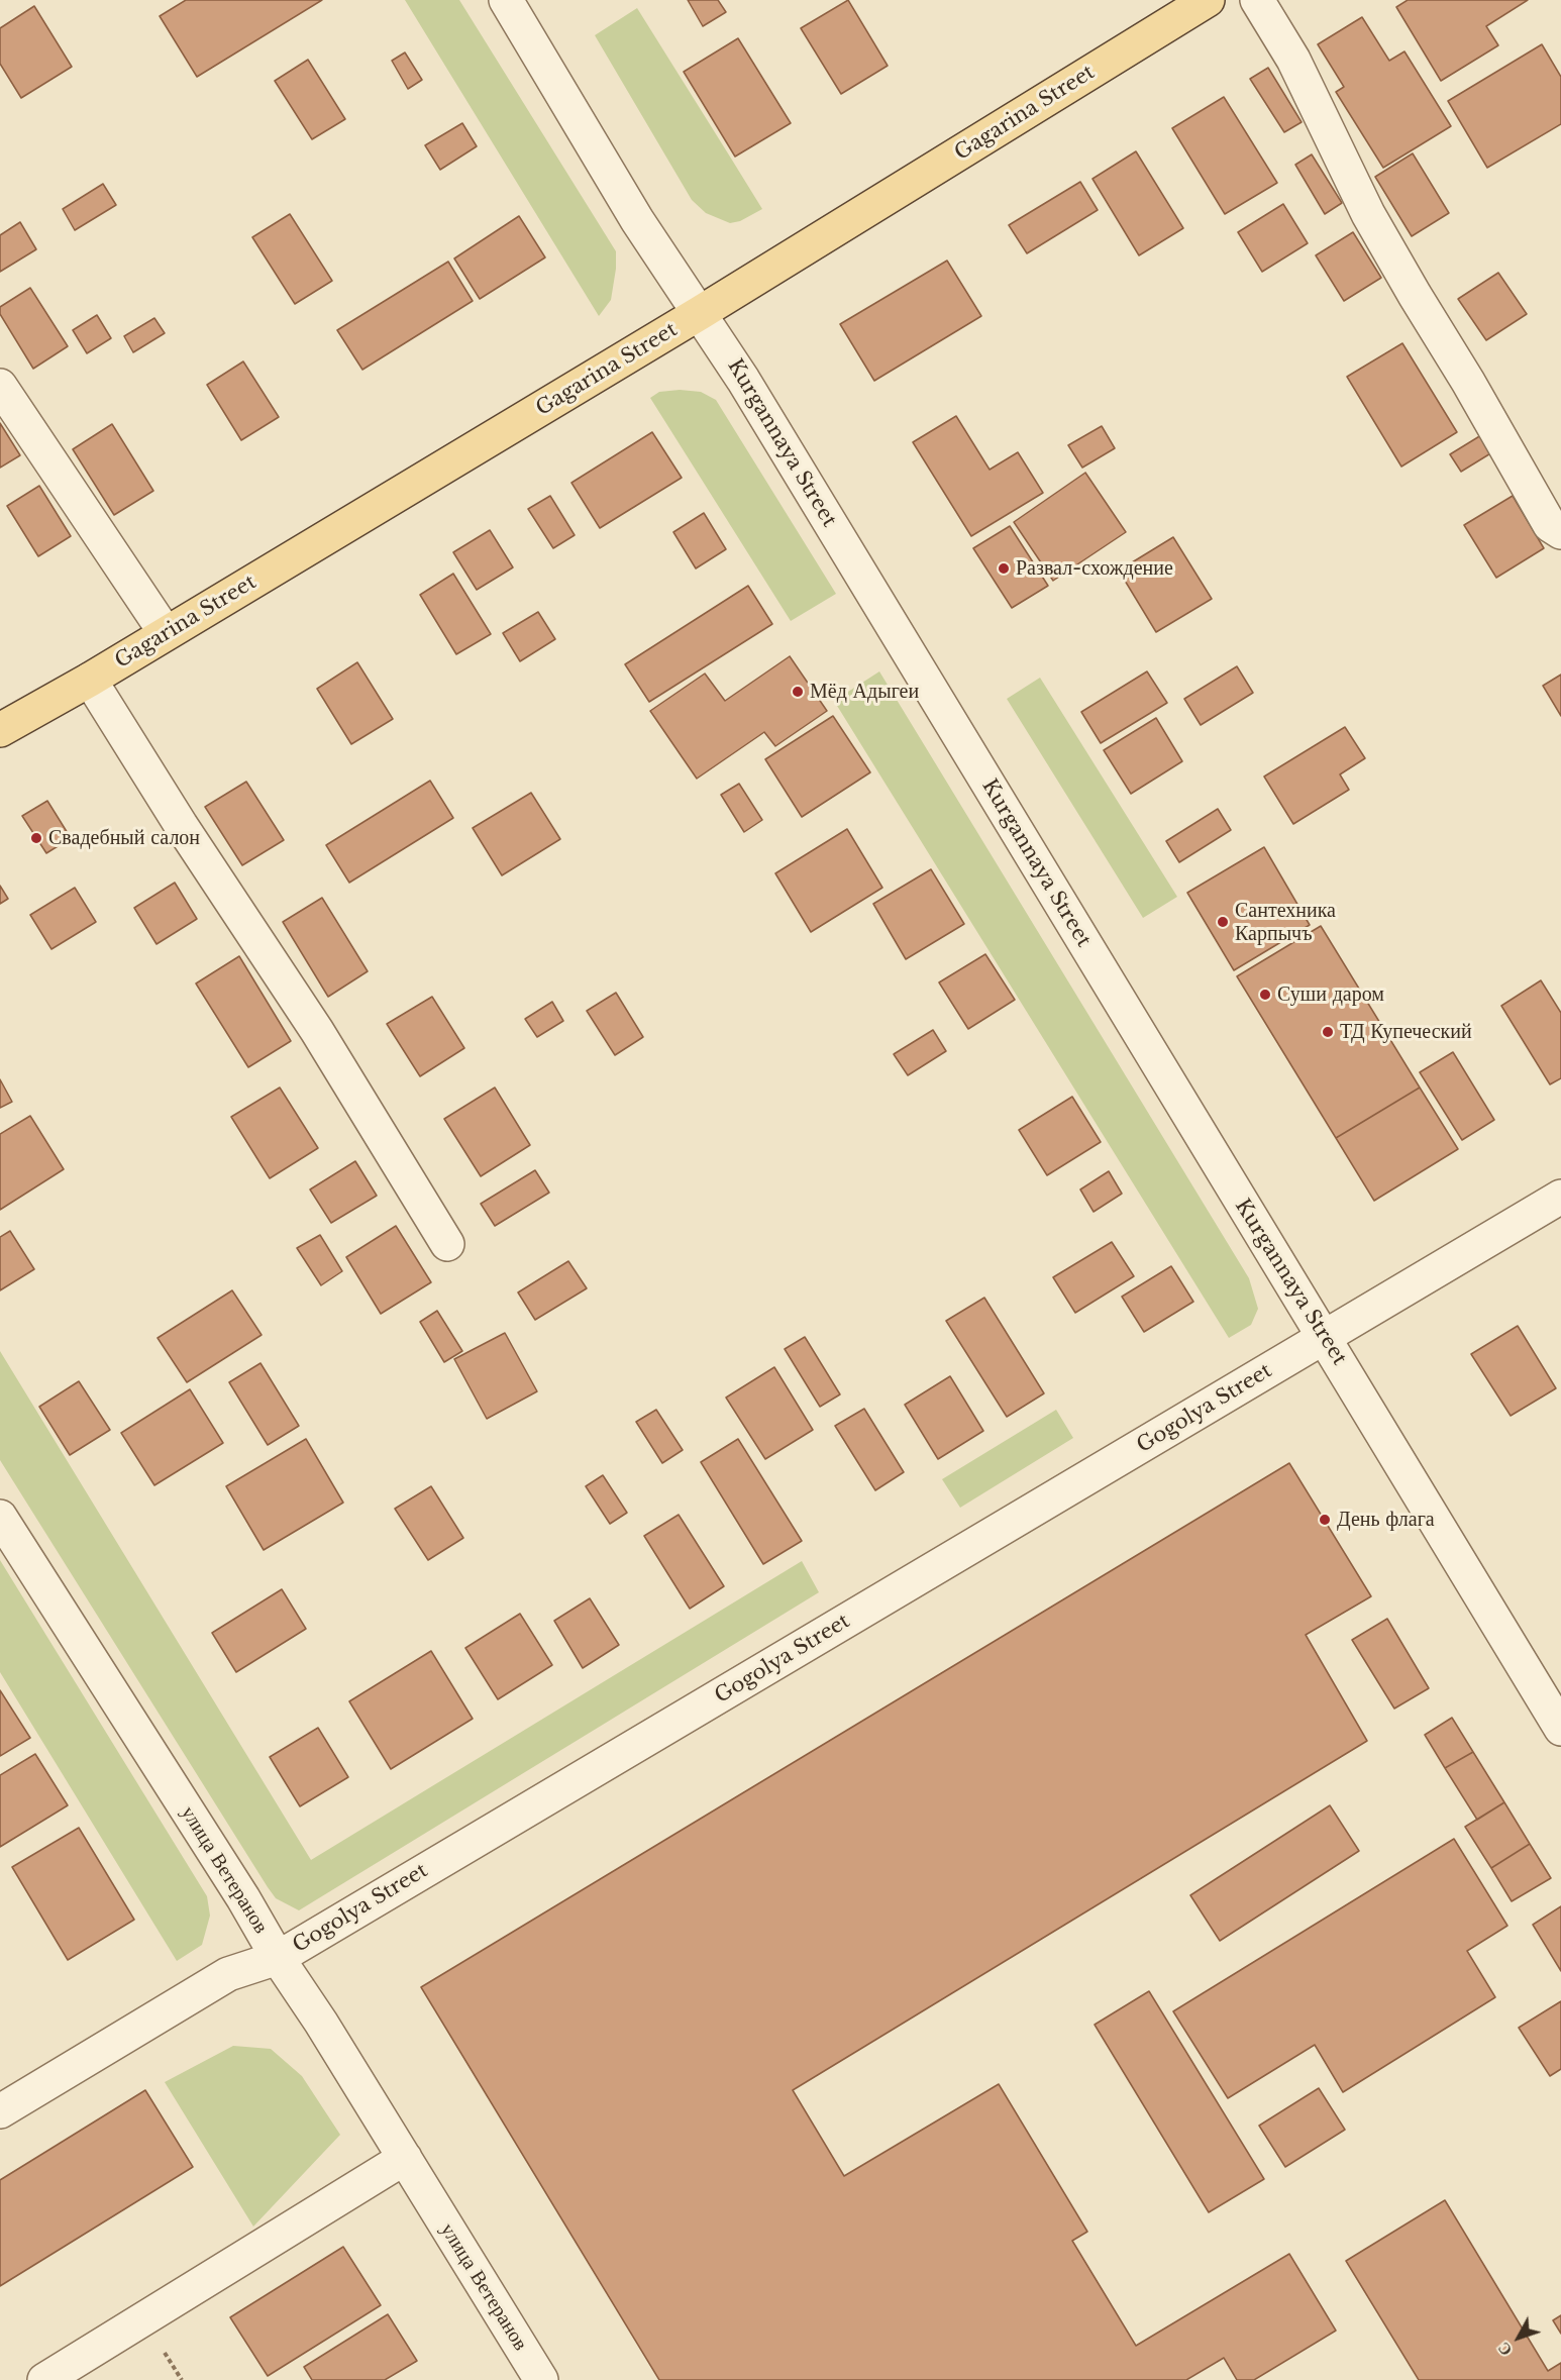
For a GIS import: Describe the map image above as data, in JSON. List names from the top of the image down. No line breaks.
{"streets":{"main road":["Gagarina Street"],"street":["Kurgannaya Street","Gogolya Street","улица Ветеранов"]},"crossings":[["Gagarina Street","Kurgannaya Street"],["Kurgannaya Street","Gogolya Street"],["Gogolya Street","улица Ветеранов"]],"places":["Развал-схождение","Мёд Адыгеи","Свадебный салон","Сантехника Карпычъ","Суши даром","ТД Купеческий","День флага"],"north":"bottom left"}
